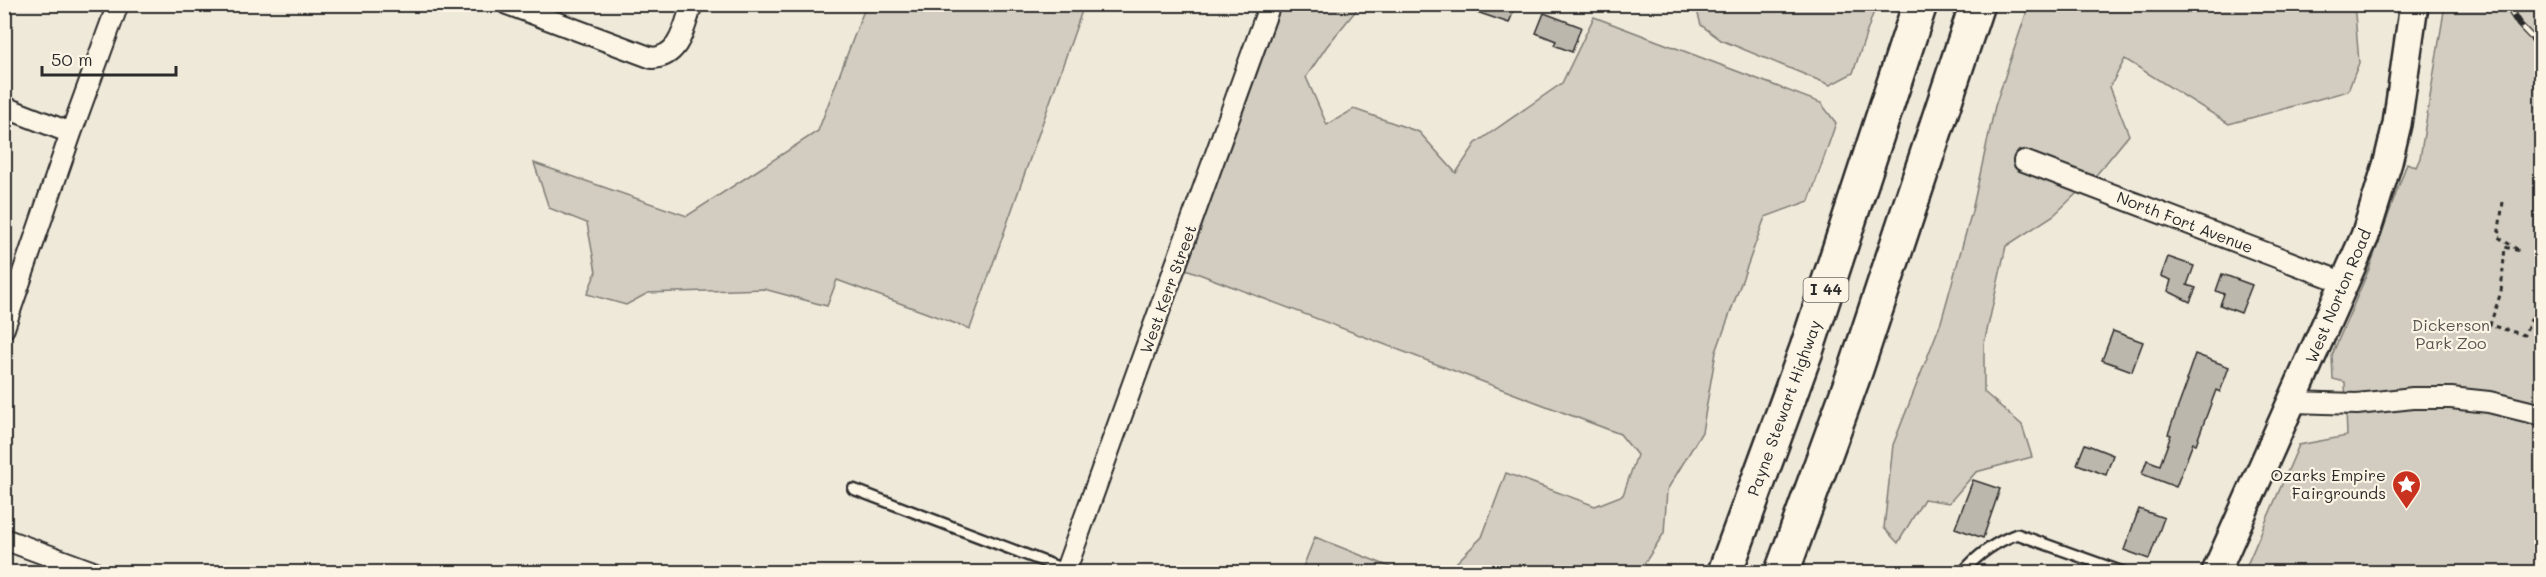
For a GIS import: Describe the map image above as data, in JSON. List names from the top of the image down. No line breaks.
{"streets":{"highway":["I 44","Payne Stewart Highway"],"main road":["West Norton Road"],"street":["North Fort Avenue","West Kerr Street"]},"crossings":[["North Fort Avenue","West Norton Road"]],"parks":["Dickerson Park Zoo"],"places":{"place":["Ozarks Empire Fairgrounds"]},"scale_bar":"50 m"}
